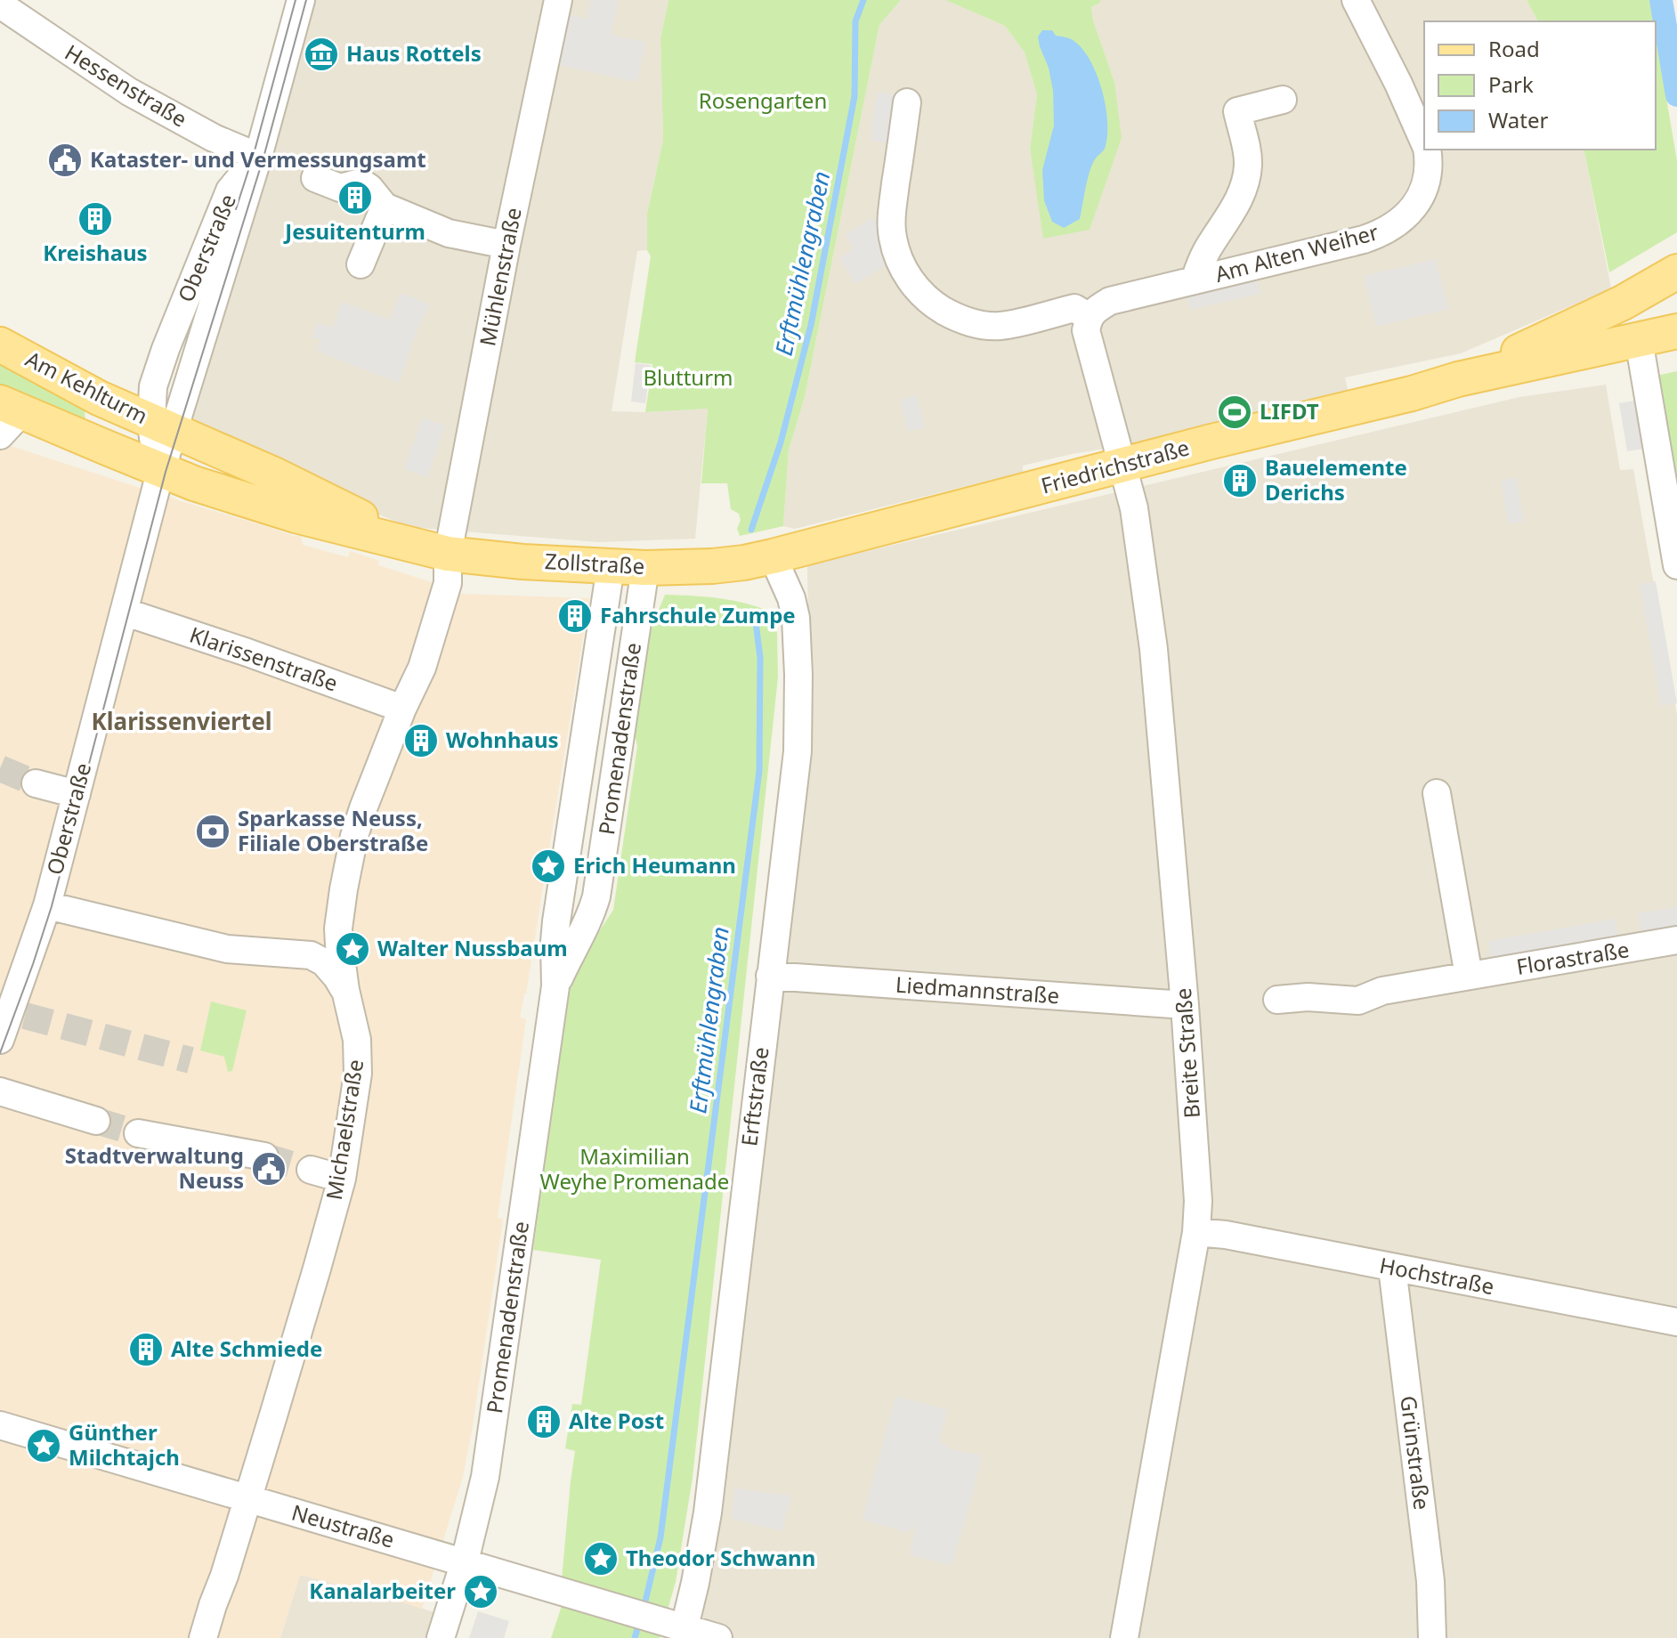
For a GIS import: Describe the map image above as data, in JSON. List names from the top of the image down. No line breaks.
{"streets":{"main road":["Am Kehlturm","Friedrichstraße","Zollstraße"],"street":["Hessenstraße","Oberstraße","Am Alten Weiher","Mühlenstraße","Klarissenstraße","Promenadenstraße","Florastraße","Liedmannstraße","Breite Straße","Erftstraße","Michaelstraße","Hochstraße","Grünstraße","Neustraße"]},"crossings":[["Hessenstraße","Oberstraße"],["Oberstraße","Am Kehlturm"],["Oberstraße","Zollstraße"],["Oberstraße","Klarissenstraße"],["Mühlenstraße","Zollstraße"],["Mühlenstraße","Michaelstraße"],["Am Kehlturm","Zollstraße"],["Friedrichstraße","Zollstraße"],["Friedrichstraße","Breite Straße"],["Friedrichstraße","Erftstraße"],["Zollstraße","Promenadenstraße"],["Zollstraße","Erftstraße"],["Zollstraße","Michaelstraße"],["Klarissenstraße","Michaelstraße"],["Promenadenstraße","Neustraße"],["Liedmannstraße","Breite Straße"],["Liedmannstraße","Erftstraße"],["Breite Straße","Hochstraße"],["Erftstraße","Neustraße"],["Michaelstraße","Neustraße"],["Hochstraße","Grünstraße"]],"districts":["Klarissenviertel"],"water":["Erftmühlengraben"],"parks":["Rosengarten","Blutturm","Maximilian Weyhe Promenade"],"places":{"museum":["Haus Rottels"],"public building":["Kataster- und Vermessungsamt","Stadtverwaltung Neuss"],"building":["Jesuitenturm","Kreishaus","Bauelemente Derichs","Fahrschule Zumpe","Wohnhaus","Alte Schmiede","Alte Post"],"sports":["LIFDT"],"bank":["Sparkasse Neuss, Filiale Oberstraße"],"place":["Erich Heumann","Walter Nussbaum","Günther Milchtajch","Theodor Schwann","Kanalarbeiter"]},"legend":["Road","Park","Water"]}
